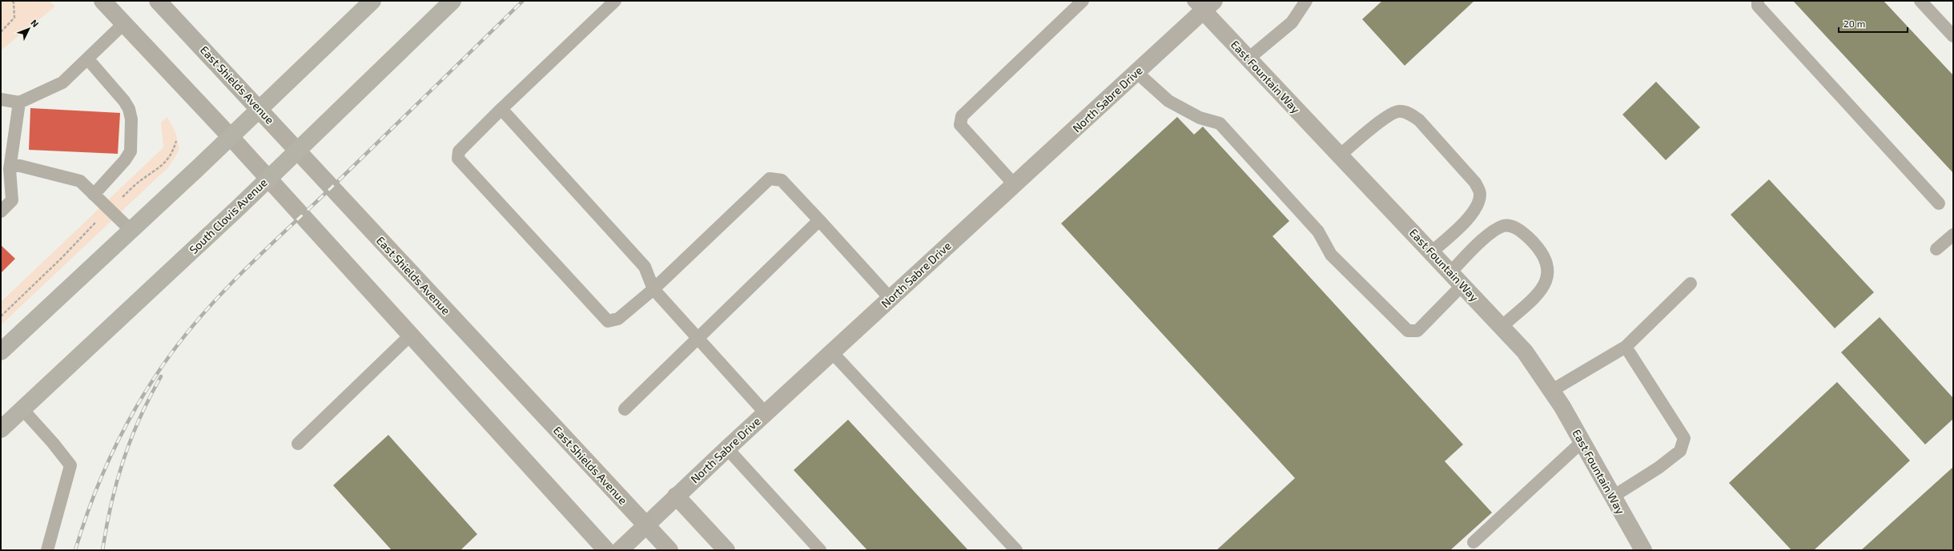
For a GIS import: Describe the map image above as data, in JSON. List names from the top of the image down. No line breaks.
{"streets":{"main road":["East Shields Avenue","South Clovis Avenue"],"street":["East Fountain Way","North Sabre Drive"]},"crossings":[["East Fountain Way","North Sabre Drive"],["East Shields Avenue","North Sabre Drive"],["East Shields Avenue","South Clovis Avenue"]],"scale_bar":"20 m","north":"top right"}
